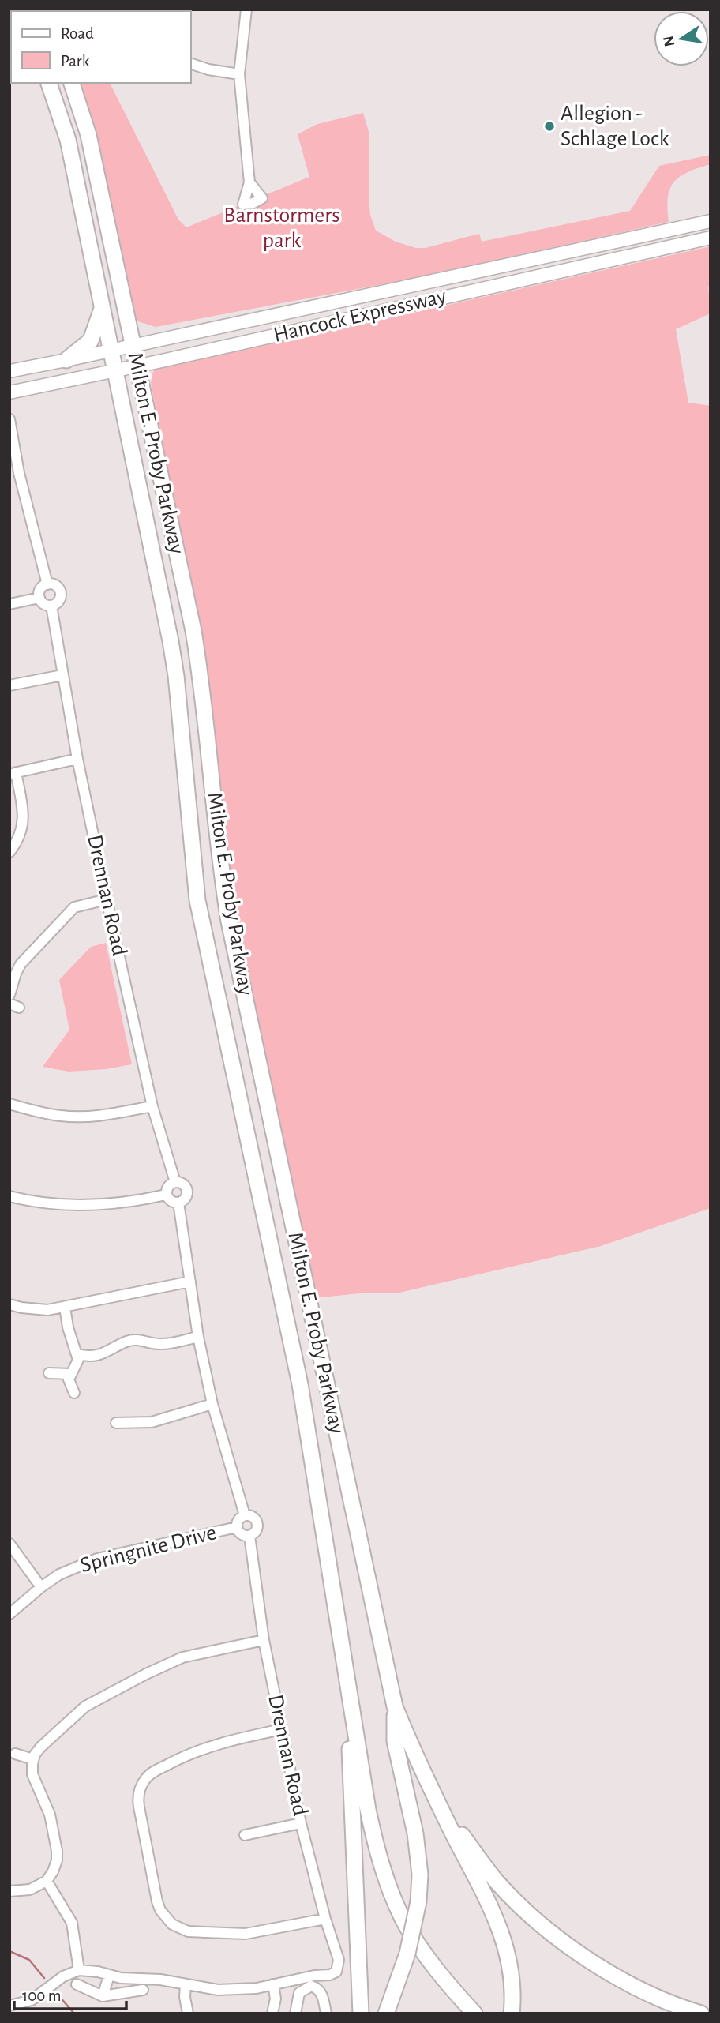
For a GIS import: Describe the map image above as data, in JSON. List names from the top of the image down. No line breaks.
{"streets":{"highway":["Milton E. Proby Parkway"],"main road":["Hancock Expressway"],"street":["Drennan Road","Springnite Drive"]},"crossings":[["Hancock Expressway","Milton E. Proby Parkway"],["Drennan Road","Springnite Drive"]],"parks":["Barnstormers park"],"places":["Allegion - Schlage Lock"],"legend":["Road","Park"],"scale_bar":"100 m","north":"left"}
